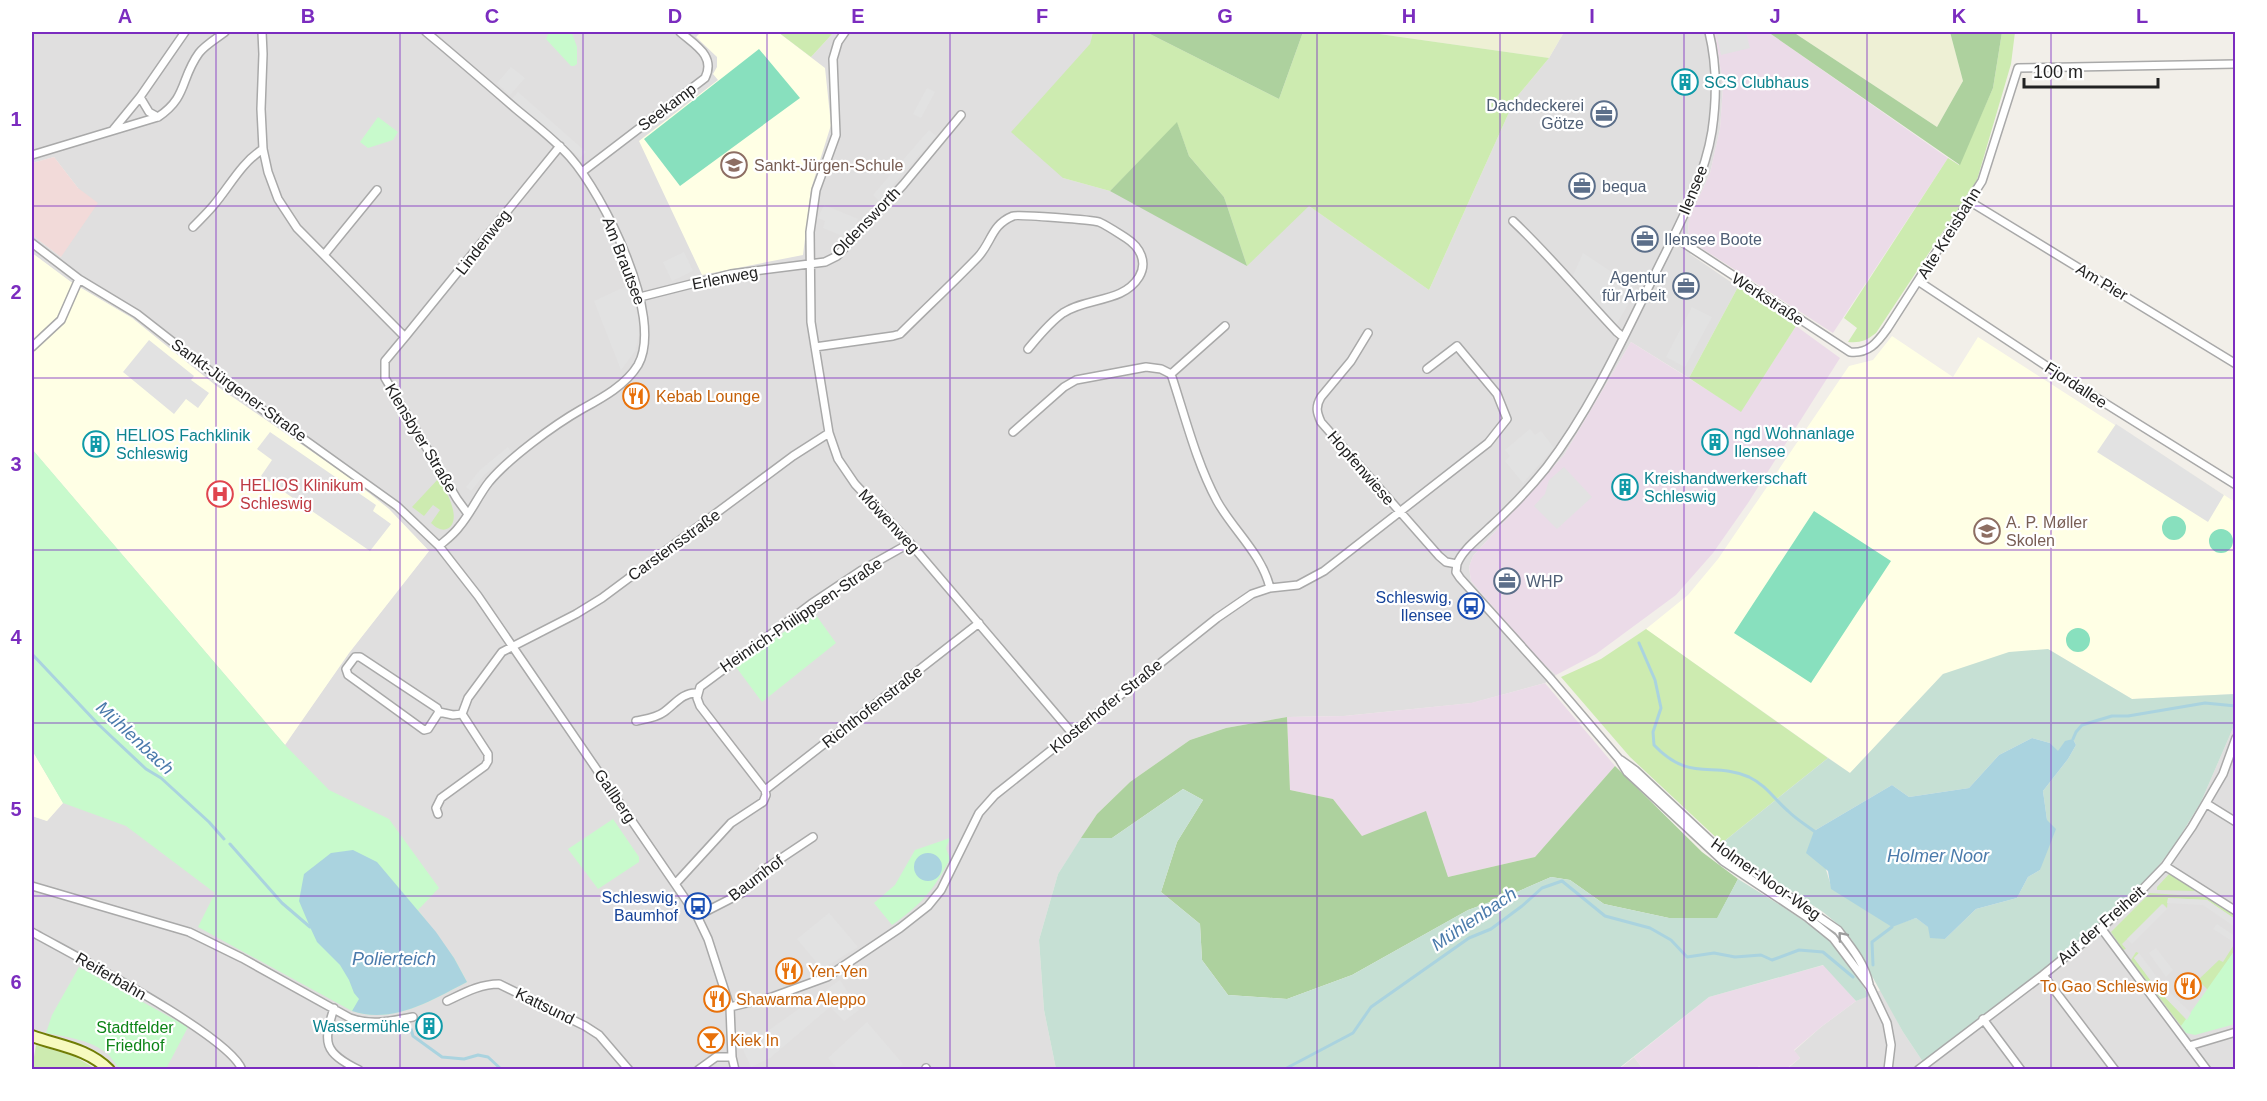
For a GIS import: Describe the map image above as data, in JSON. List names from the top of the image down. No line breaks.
{"streets":{"street":["Seekamp","Ilensee","Oldensworth","Alte Kreisbahn","Lindenweg","Am Brautsee","Erlenweg","Am Pier","Werkstraße","Fjordallee","Sankt-Jürgener-Straße","Klensbyer Straße","Hopfenwiese","Möwenweg","Carstensstraße","Heinrich-Philippsen-Straße","Klosterhofer Straße","Richthofenstraße","Gallberg","Baumhof","Holmer-Noor-Weg","Auf der Freiheit","Reiferbahn","Kattsund"]},"crossings":[["Seekamp","Am Brautsee"],["Ilensee","Werkstraße"],["Ilensee","Holmer-Noor-Weg"],["Oldensworth","Erlenweg"],["Oldensworth","Möwenweg"],["Alte Kreisbahn","Am Pier"],["Alte Kreisbahn","Werkstraße"],["Alte Kreisbahn","Fjordallee"],["Lindenweg","Am Brautsee"],["Lindenweg","Klensbyer Straße"],["Am Brautsee","Erlenweg"],["Am Brautsee","Sankt-Jürgener-Straße"],["Am Brautsee","Klensbyer Straße"],["Am Brautsee","Gallberg"],["Erlenweg","Möwenweg"],["Sankt-Jürgener-Straße","Gallberg"],["Hopfenwiese","Klosterhofer Straße"],["Hopfenwiese","Holmer-Noor-Weg"],["Möwenweg","Carstensstraße"],["Möwenweg","Heinrich-Philippsen-Straße"],["Möwenweg","Klosterhofer Straße"],["Möwenweg","Richthofenstraße"],["Carstensstraße","Gallberg"],["Klosterhofer Straße","Gallberg"],["Klosterhofer Straße","Holmer-Noor-Weg"],["Gallberg","Baumhof"]],"water":["Mühlenbach","Holmer Noor","Polierteich"],"parks":["Stadtfelder Friedhof"],"places":{"building":["SCS Clubhaus","ngd Wohnanlage Ilensee","HELIOS Fachklinik Schleswig","Kreishandwerkerschaft Schleswig","Wassermühle"],"office":["Dachdeckerei Götze","bequa","Ilensee Boote","Agentur für Arbeit","WHP"],"school or university":["Sankt-Jürgen-Schule","A. P. Møller Skolen"],"restaurant":["Kebab Lounge","Yen-Yen","To Gao Schleswig","Shawarma Aleppo"],"hospital":["HELIOS Klinikum Schleswig"],"bus stop":["Schleswig, Ilensee","Schleswig, Baumhof"],"bar":["Kiek In"]},"scale_bar":"100 m","grid":{"columns":["A","B","C","D","E","F","G","H","I","J","K","L"],"rows":["1","2","3","4","5","6"]}}
